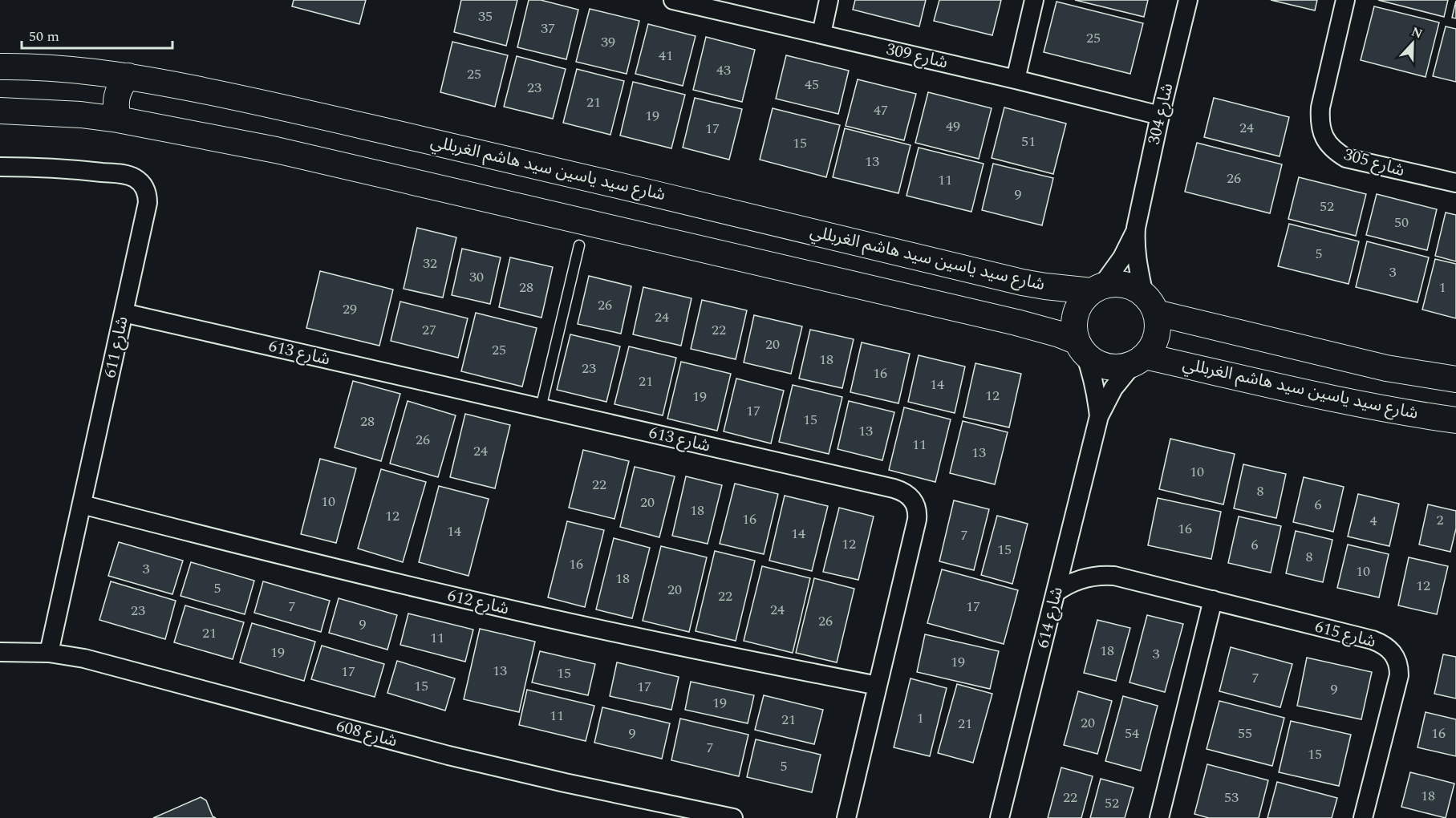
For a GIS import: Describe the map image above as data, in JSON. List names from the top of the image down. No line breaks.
{"streets":{"street":["شارع 309","شارع 304","شارع 305","شارع سيد ياسين سيد هاشم الغربللي","شارع 611","شارع 613","شارع 612","شارع 614","شارع 615","شارع 608"]},"crossings":[["شارع 309","شارع 304"],["شارع 304","شارع سيد ياسين سيد هاشم الغربللي"],["شارع 304","شارع 614"],["شارع سيد ياسين سيد هاشم الغربللي","شارع 614"],["شارع 611","شارع 613"],["شارع 611","شارع 612"],["شارع 611","شارع 608"],["شارع 613","شارع 612"],["شارع 614","شارع 615"]],"house_numbers":["35","37","25","39","41","43","25","45","23","21","47","19","49","24","17","51","15","13","26","11","9","52","50","5","32","3","30","28","1","26","29","24","27","22","20","25","18","23","16","21","14","12","19","17","15","28","13","26","11","24","13","10","22","8","10","20","6","18","12","16","2","4","16","14","14","7","12","6","15","8","16","3","10","18","12","5","20","22","7","17","24","23","26","9","21","11","18","19","3","19","13","17","15","7","15","17","9","19","11","1","21","20","21","9","54","55","16","7","15","5","18","22","53","52"],"scale_bar":"50 m","north":"top"}
